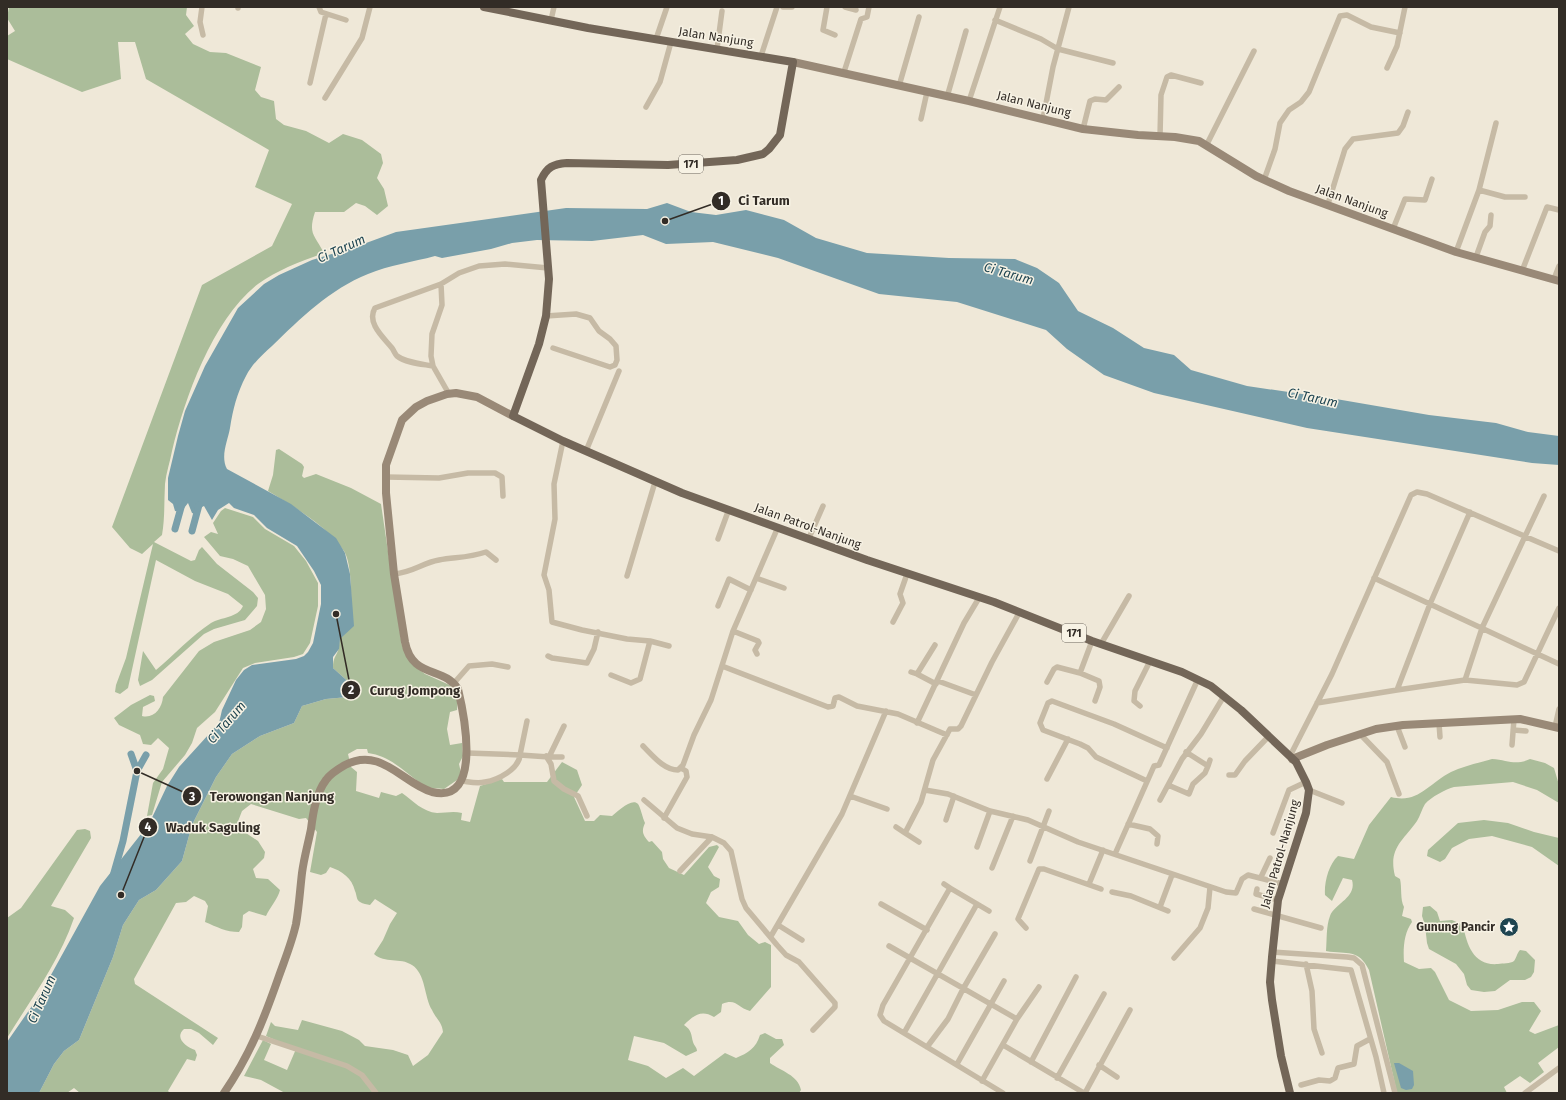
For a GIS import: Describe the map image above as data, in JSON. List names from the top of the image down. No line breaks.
{"streets":{"main road":["Jalan Nanjung","171","Jalan Patrol-Nanjung"]},"crossings":[["Jalan Nanjung","171"],["171","Jalan Patrol-Nanjung"]],"water":["Ci Tarum"],"places":{"other":["Ci Tarum","Curug Jompong","Terowongan Nanjung","Waduk Saguling"],"place":["Gunung Pancir"]}}
